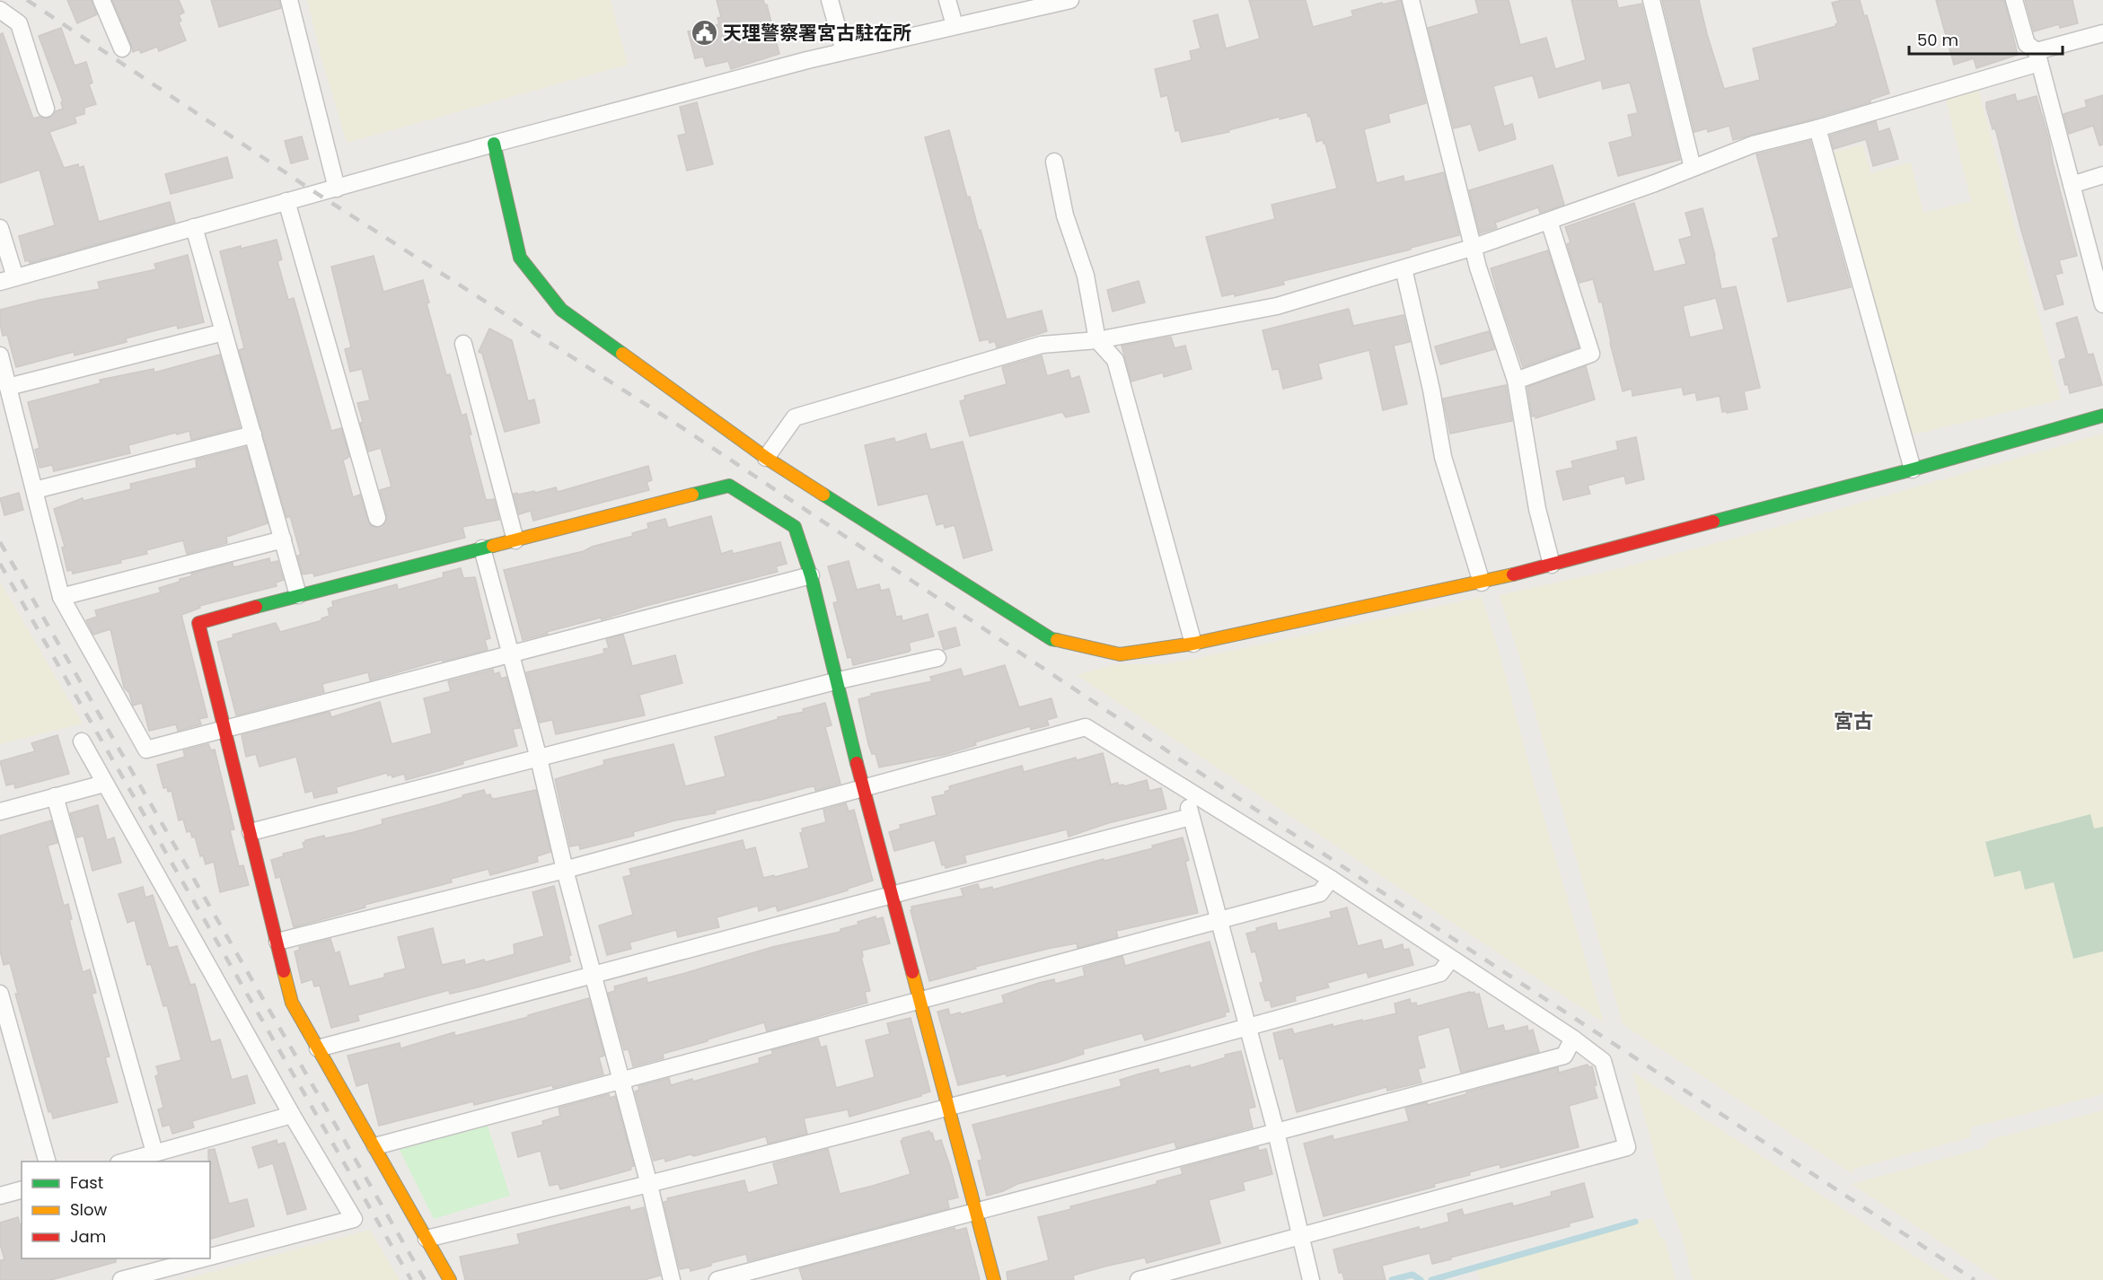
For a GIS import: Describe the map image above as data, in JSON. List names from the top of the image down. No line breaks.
{"districts":["宮古"],"places":{"public building":["天理警察署宮古駐在所"]},"legend":["Fast","Slow","Jam"],"scale_bar":"50 m"}
